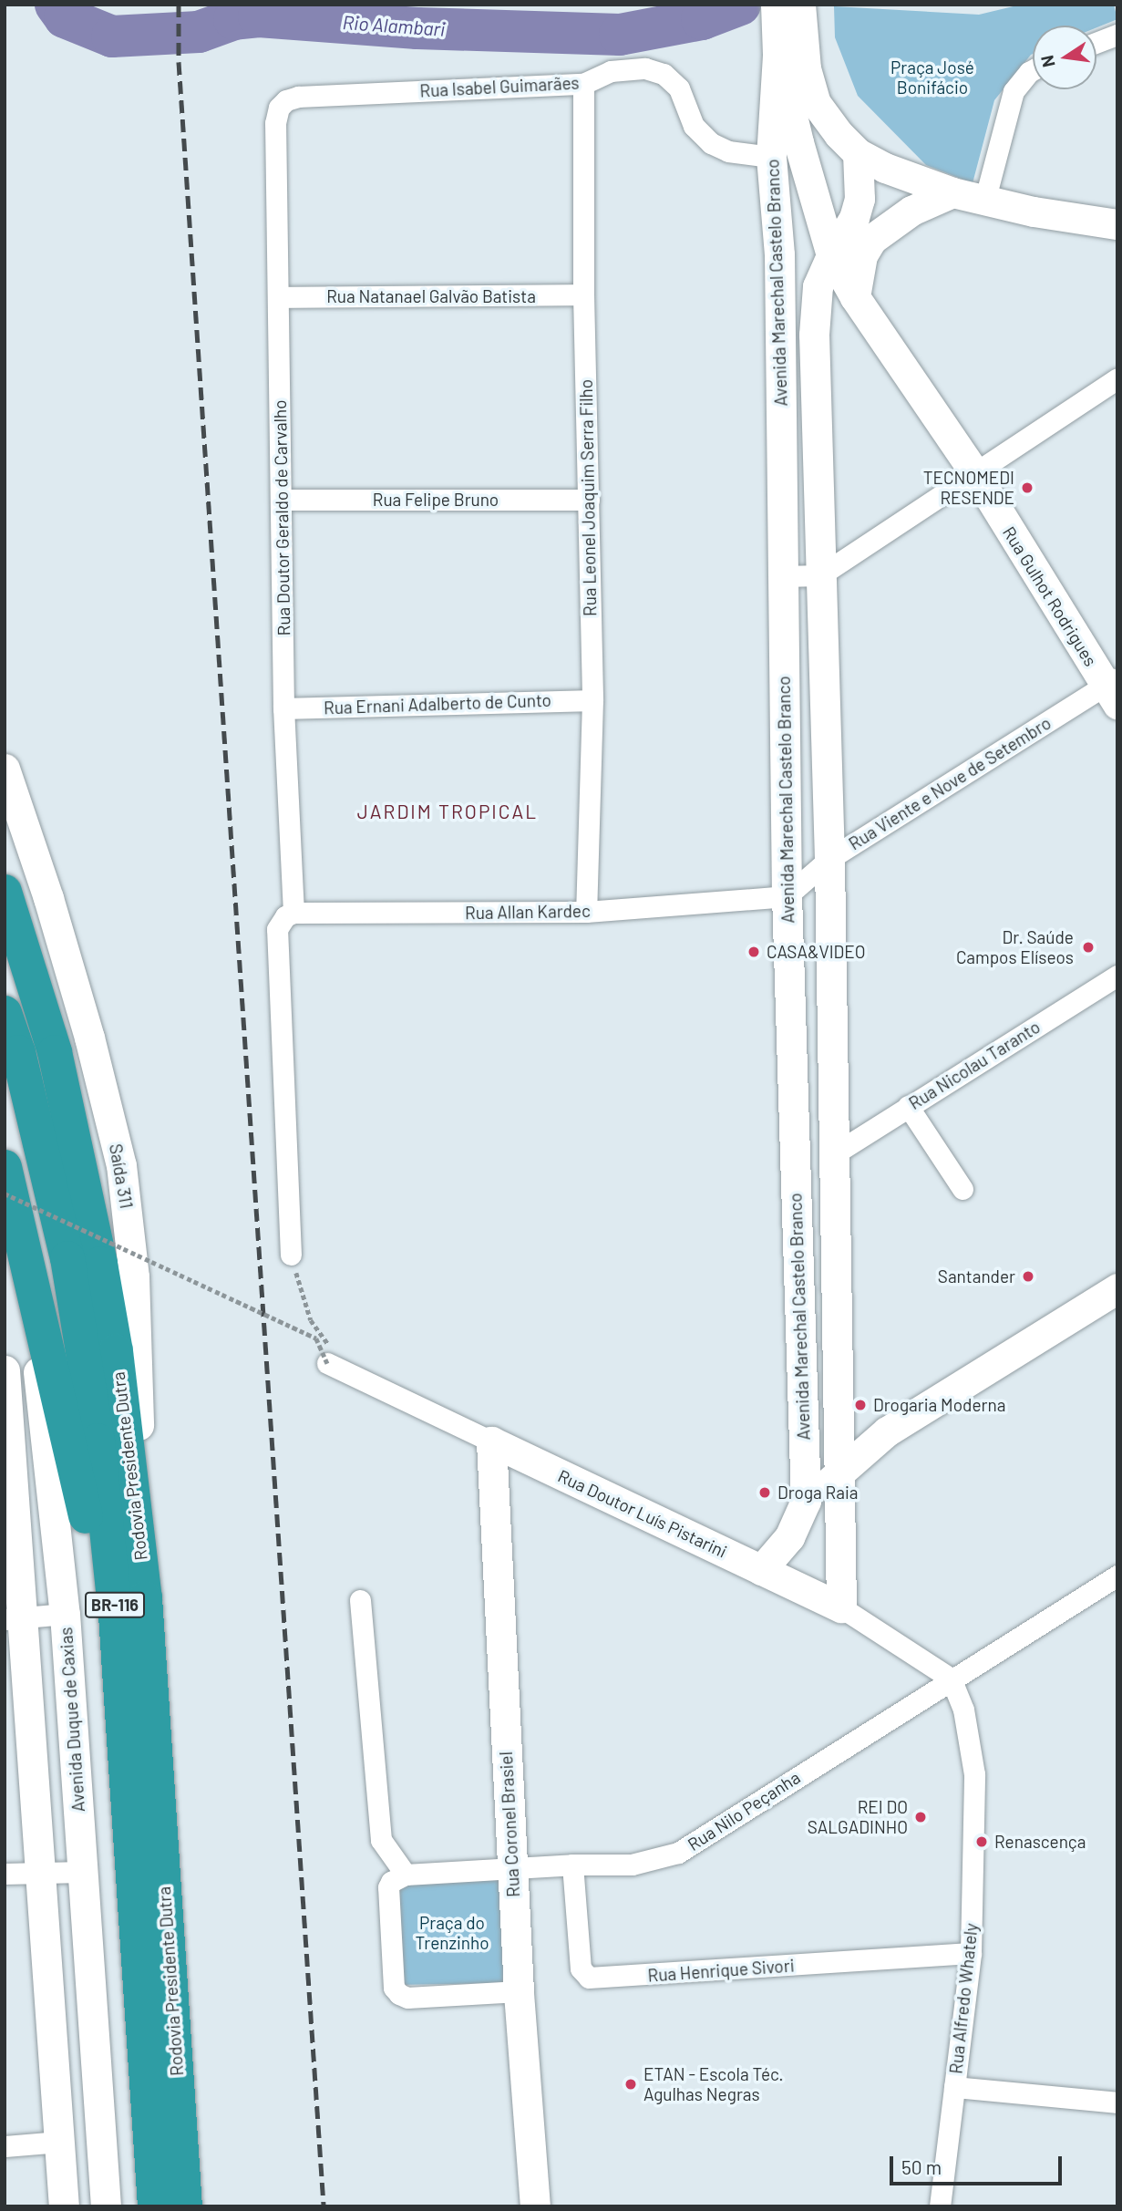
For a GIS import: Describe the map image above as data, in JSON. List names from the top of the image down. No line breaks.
{"streets":{"highway":["Rodovia Presidente Dutra","BR-116"],"street":["Rua Isabel Guimarães","Avenida Marechal Castelo Branco","Rua Natanael Galvão Batista","Rua Leonel Joaquim Serra Filho","Rua Felipe Bruno","Rua Doutor Geraldo de Carvalho","Rua Gulhot Rodrigues","Rua Ernani Adalberto de Cunto","Rua Viente e Nove de Setembro","Rua Allan Kardec","Rua Nicolau Taranto","Saída 311","Rua Doutor Luís Pistarini","Avenida Duque de Caxias","Rua Nilo Peçanha","Rua Coronel Brasiel","Rua Henrique Sivori","Rua Alfredo Whately"]},"crossings":[["Rua Isabel Guimarães","Avenida Marechal Castelo Branco"],["Rua Isabel Guimarães","Rua Leonel Joaquim Serra Filho"],["Rua Isabel Guimarães","Rua Doutor Geraldo de Carvalho"],["Avenida Marechal Castelo Branco","Rua Gulhot Rodrigues"],["Avenida Marechal Castelo Branco","Rua Viente e Nove de Setembro"],["Avenida Marechal Castelo Branco","Rua Allan Kardec"],["Avenida Marechal Castelo Branco","Rua Nicolau Taranto"],["Avenida Marechal Castelo Branco","Rua Doutor Luís Pistarini"],["Rua Natanael Galvão Batista","Rua Leonel Joaquim Serra Filho"],["Rua Natanael Galvão Batista","Rua Doutor Geraldo de Carvalho"],["Rua Leonel Joaquim Serra Filho","Rua Felipe Bruno"],["Rua Leonel Joaquim Serra Filho","Rua Ernani Adalberto de Cunto"],["Rua Leonel Joaquim Serra Filho","Rua Allan Kardec"],["Rua Felipe Bruno","Rua Doutor Geraldo de Carvalho"],["Rua Doutor Geraldo de Carvalho","Rua Ernani Adalberto de Cunto"],["Rua Doutor Geraldo de Carvalho","Rua Allan Kardec"],["Rua Gulhot Rodrigues","Rua Viente e Nove de Setembro"],["Rua Viente e Nove de Setembro","Rua Allan Kardec"],["Saída 311","Rodovia Presidente Dutra"],["Rua Doutor Luís Pistarini","Rua Nilo Peçanha"],["Rua Doutor Luís Pistarini","Rua Coronel Brasiel"],["Rua Doutor Luís Pistarini","Rua Alfredo Whately"],["Rua Nilo Peçanha","Rua Coronel Brasiel"],["Rua Nilo Peçanha","Rua Henrique Sivori"],["Rua Nilo Peçanha","Rua Alfredo Whately"],["Rua Henrique Sivori","Rua Alfredo Whately"]],"districts":["JARDIM TROPICAL"],"water":["Rio Alambari"],"parks":["Praça José Bonifácio","Praça do Trenzinho"],"places":["TECNOMEDI RESENDE","Dr. Saúde Campos Elíseos","CASA&VIDEO","Santander","Drogaria Moderna","Droga Raia","REI DO SALGADINHO","Renascença","ETAN - Escola Téc. Agulhas Negras"],"scale_bar":"50 m","north":"left"}
